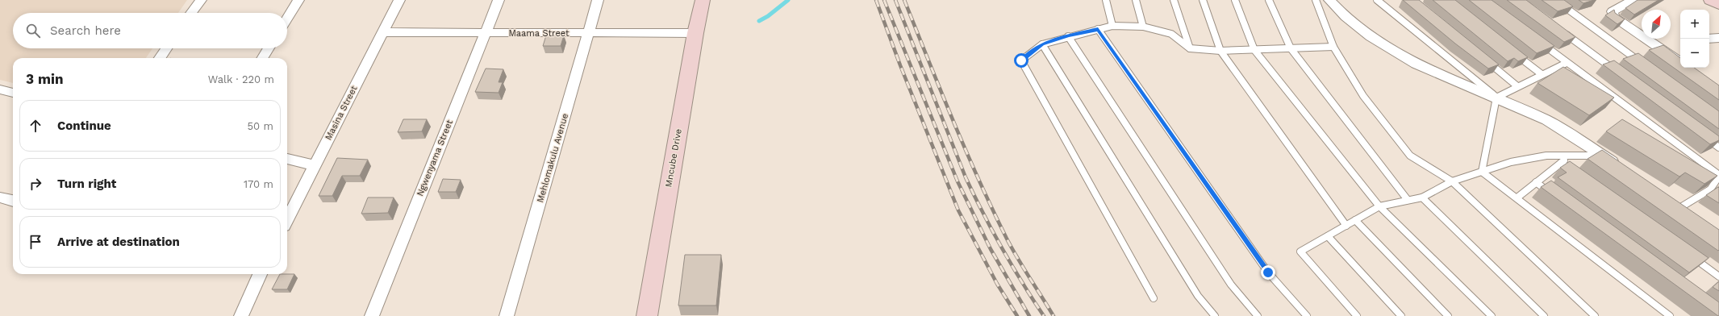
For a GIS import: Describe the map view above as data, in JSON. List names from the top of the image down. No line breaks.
{"streets":{"street":["Maama Street","Masina Street","Ngwenyama Street","Mehlomakulu Avenue","Mncube Drive"]},"crossings":[["Maama Street","Masina Street"],["Maama Street","Ngwenyama Street"],["Maama Street","Mehlomakulu Avenue"],["Maama Street","Mncube Drive"]],"north":"top right","page":{"map_buttons":["+","−"],"search":"Search here","heading":["3 min","Walk · 220 m"],"list":[["Continue","50 m"],["Turn right","170 m"],"Arrive at destination"]}}
